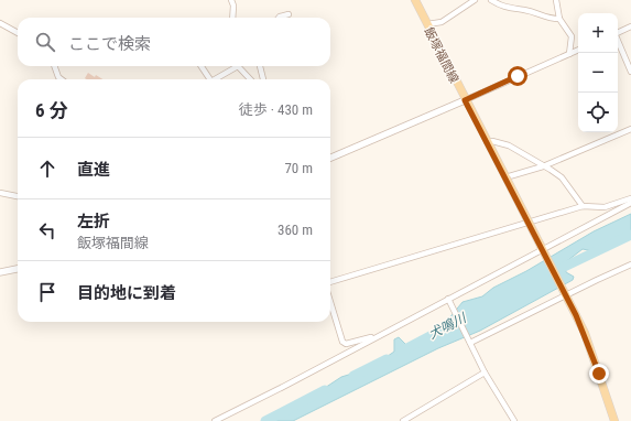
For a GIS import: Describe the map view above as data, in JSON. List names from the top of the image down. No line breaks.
{"streets":{"main road":["飯塚福間線"]},"water":["犬鳴川"],"page":{"map_buttons":["+","−"],"search":"ここで検索","heading":["6 分","徒歩 · 430 m"],"list":[["直進","70 m"],["左折","飯塚福間線","360 m"],"目的地に到着"]}}
